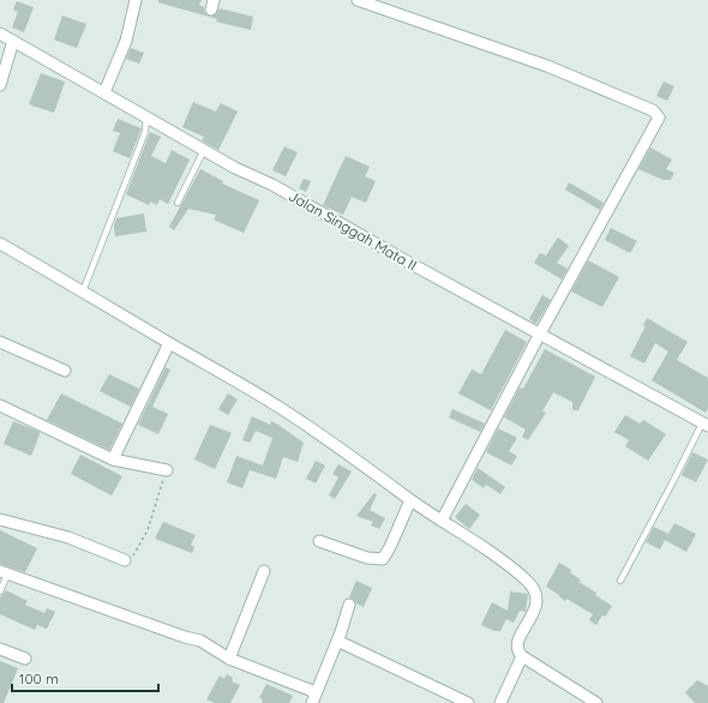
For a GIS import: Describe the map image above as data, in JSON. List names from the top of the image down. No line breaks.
{"streets":{"street":["Jalan Singgah Mata II"]},"scale_bar":"100 m"}
